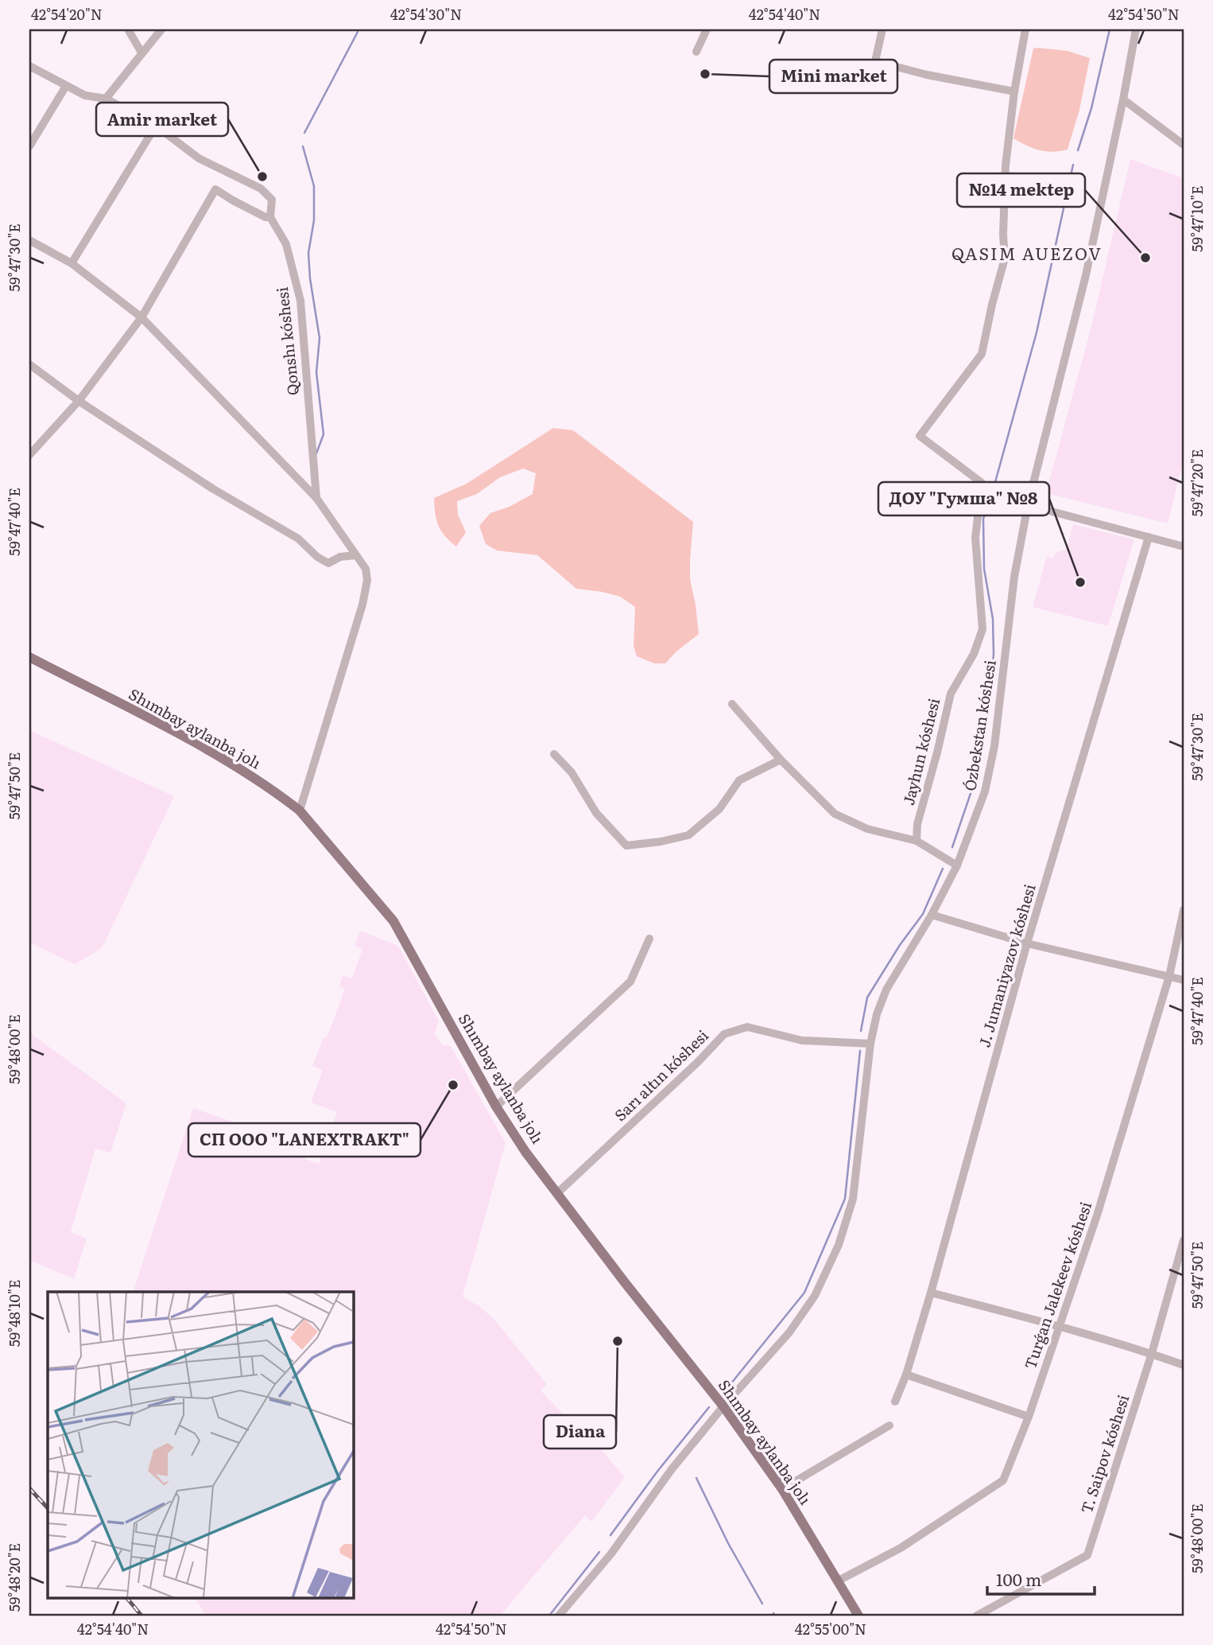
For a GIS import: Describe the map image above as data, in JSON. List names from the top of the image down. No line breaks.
{"streets":{"main road":["Shımbay aylanba jolı"],"street":["Qonshı kóshesi","Ózbekstan kóshesi","Jayhun kóshesi","J. Jumaniyazov kóshesi","Sarı altın kóshesi","Turǵan Jalekeev kóshesi","T. Saipov kóshesi"]},"crossings":[["Qonshı kóshesi","Shımbay aylanba jolı"],["Ózbekstan kóshesi","Shımbay aylanba jolı"],["Ózbekstan kóshesi","Sarı altın kóshesi"],["Shımbay aylanba jolı","Sarı altın kóshesi"],["Shımbay aylanba jolı","Turǵan Jalekeev kóshesi"]],"districts":["QASIM AUEZOV"],"places":["Mini market","Amir market","№14 mektep","ДОУ \"Гумша\" №8","СП ООО \"LANEXTRAKT\"","Diana"],"scale_bar":"100 m","coordinates":["42°54'20\"N","42°54'30\"N","42°54'40\"N","42°54'50\"N","59°47'10\"E","59°47'30\"E","59°47'20\"E","59°47'40\"E","59°47'50\"E","59°48'00\"E","59°48'10\"E","59°48'20\"E","42°55'00\"N"]}
